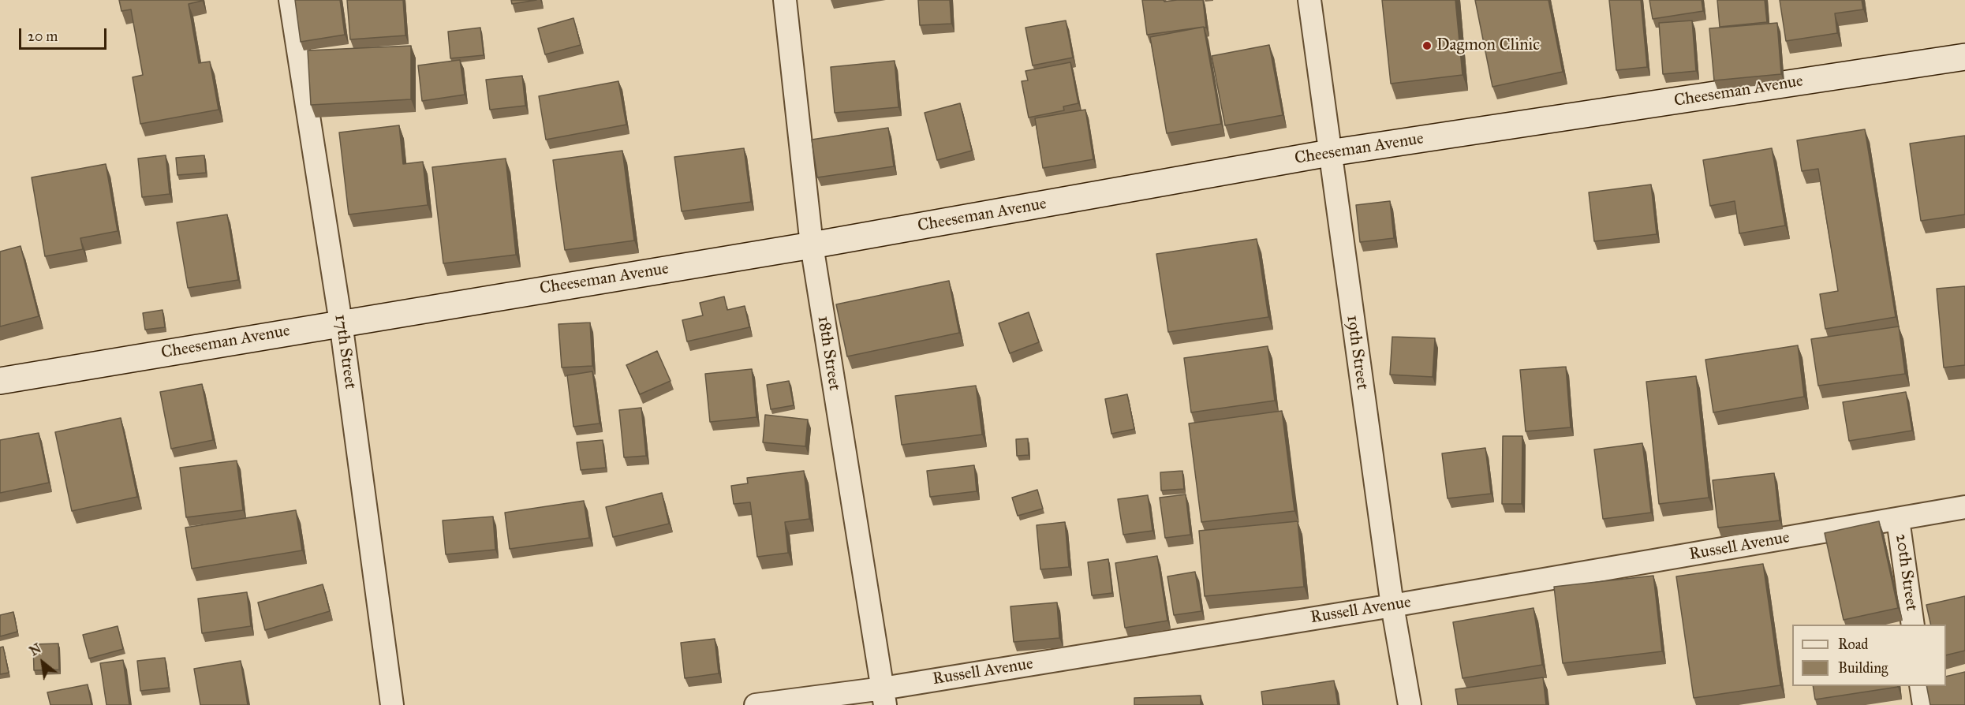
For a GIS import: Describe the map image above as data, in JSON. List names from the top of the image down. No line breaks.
{"streets":{"street":["Cheeseman Avenue","17th Street","19th Street","18th Street","Russell Avenue","20th Street"]},"crossings":[["Cheeseman Avenue","17th Street"],["Cheeseman Avenue","19th Street"],["Cheeseman Avenue","18th Street"],["19th Street","Russell Avenue"],["18th Street","Russell Avenue"],["Russell Avenue","20th Street"]],"places":["Dagmon Clinic"],"legend":["Road","Building"],"scale_bar":"20 m","north":"top left"}
